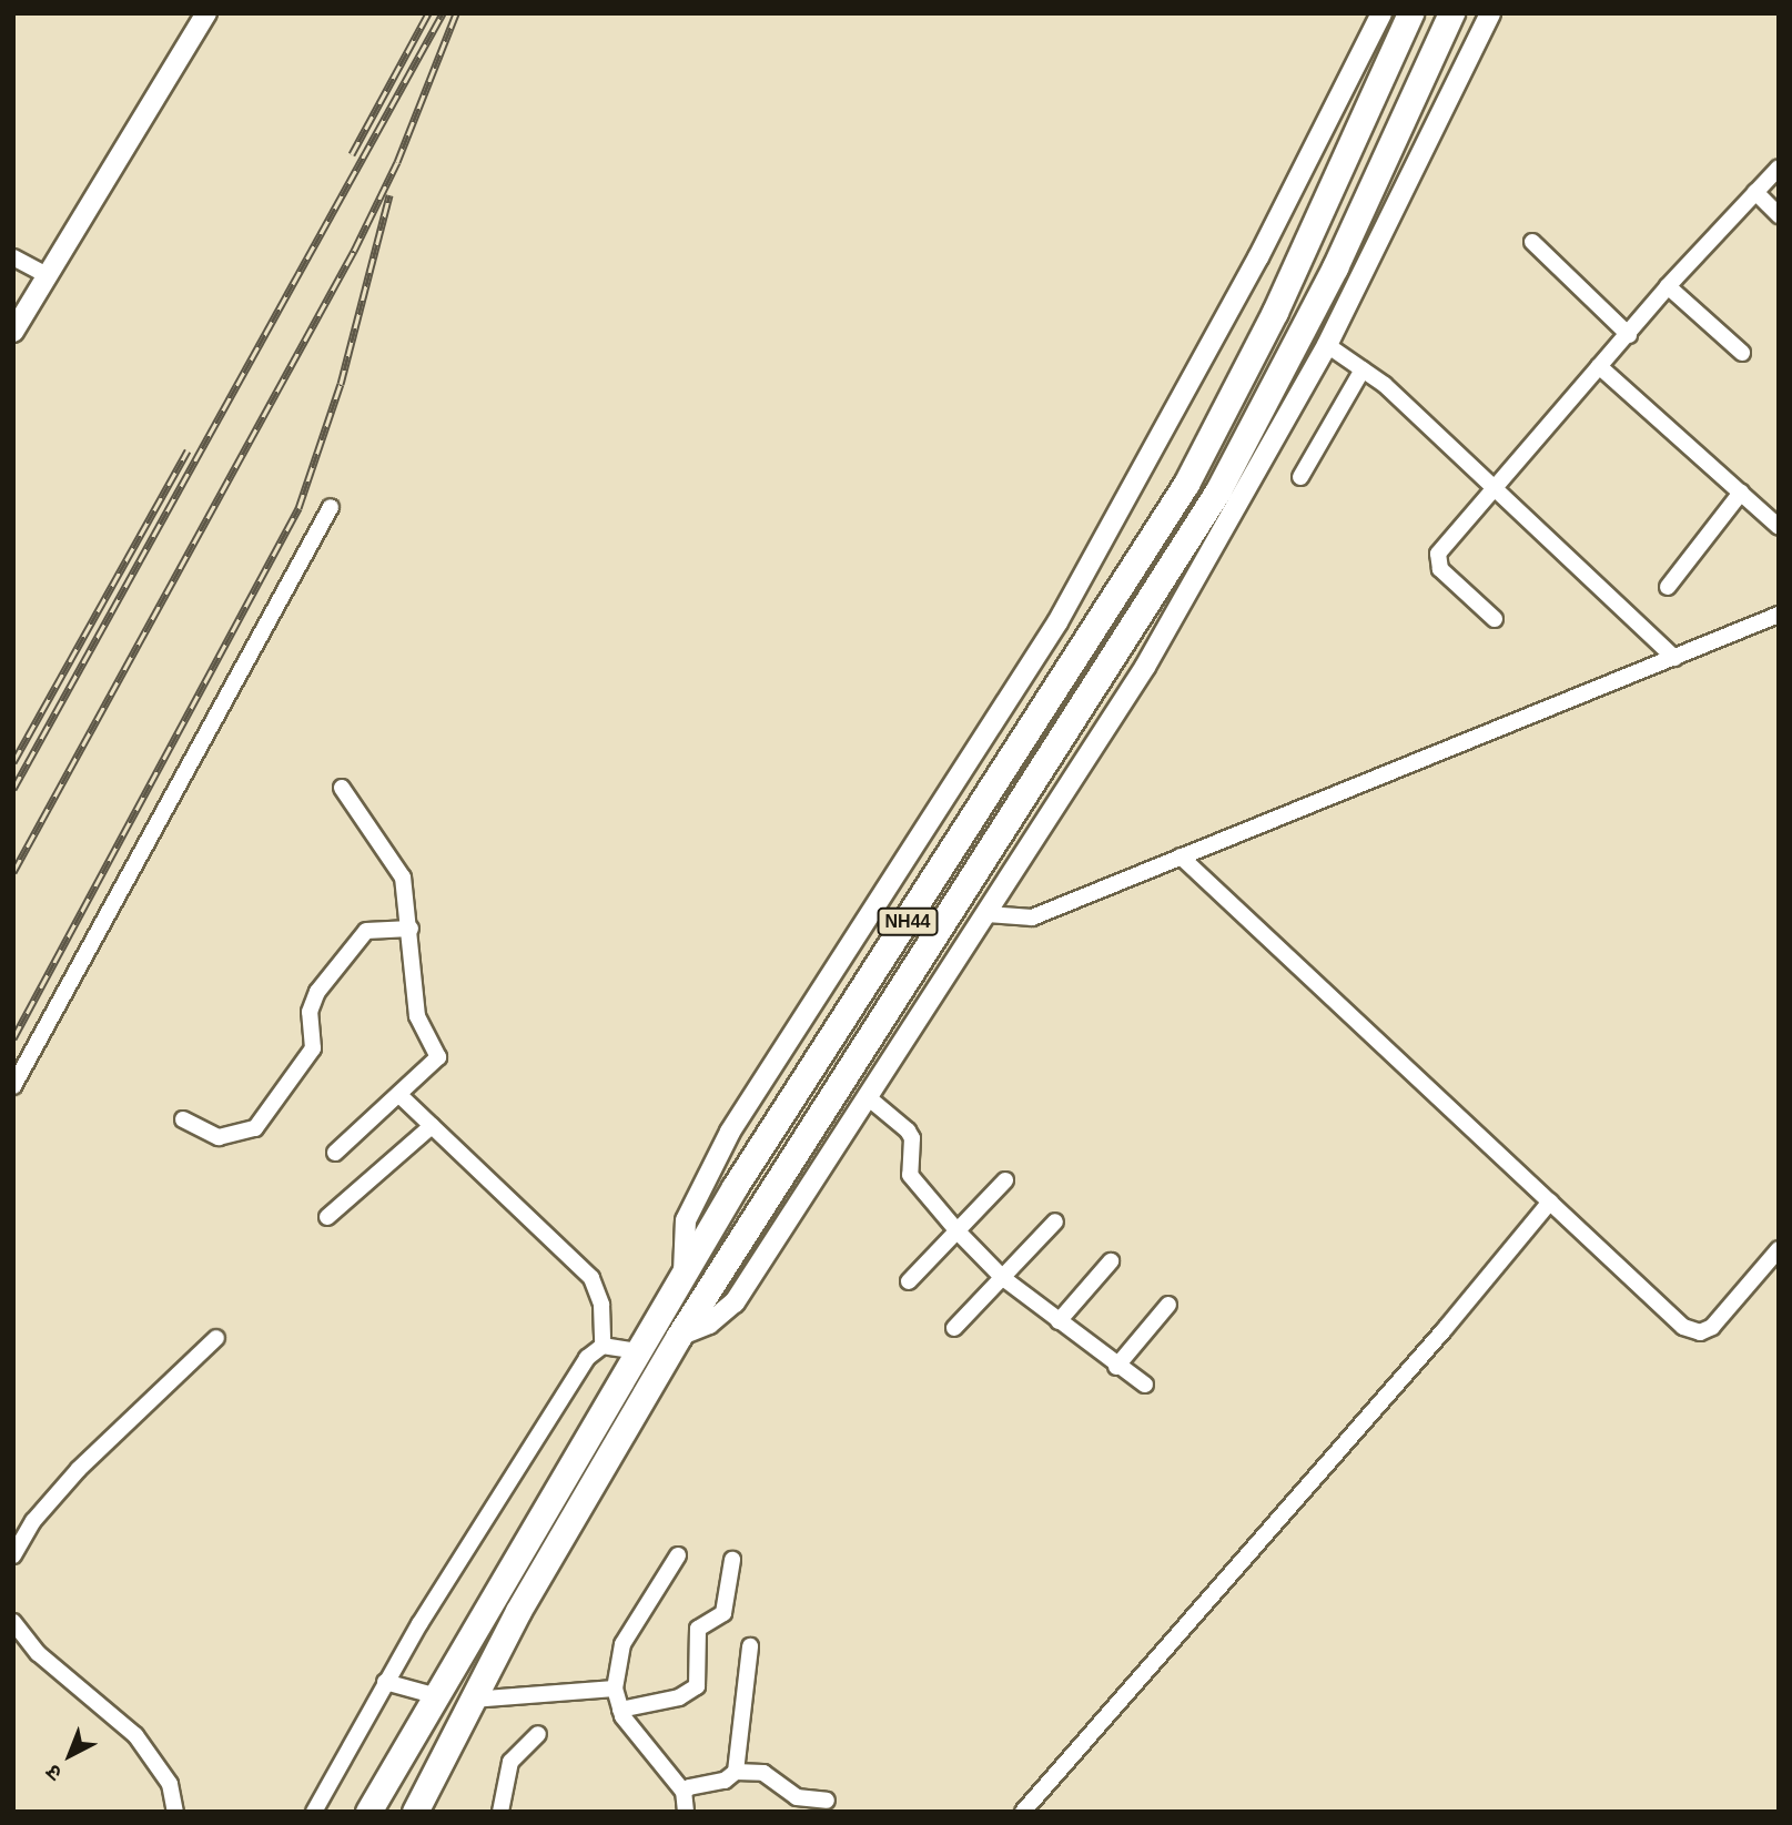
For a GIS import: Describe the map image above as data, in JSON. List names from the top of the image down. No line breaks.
{"streets":{"highway":["NH44"]},"north":"bottom left"}
